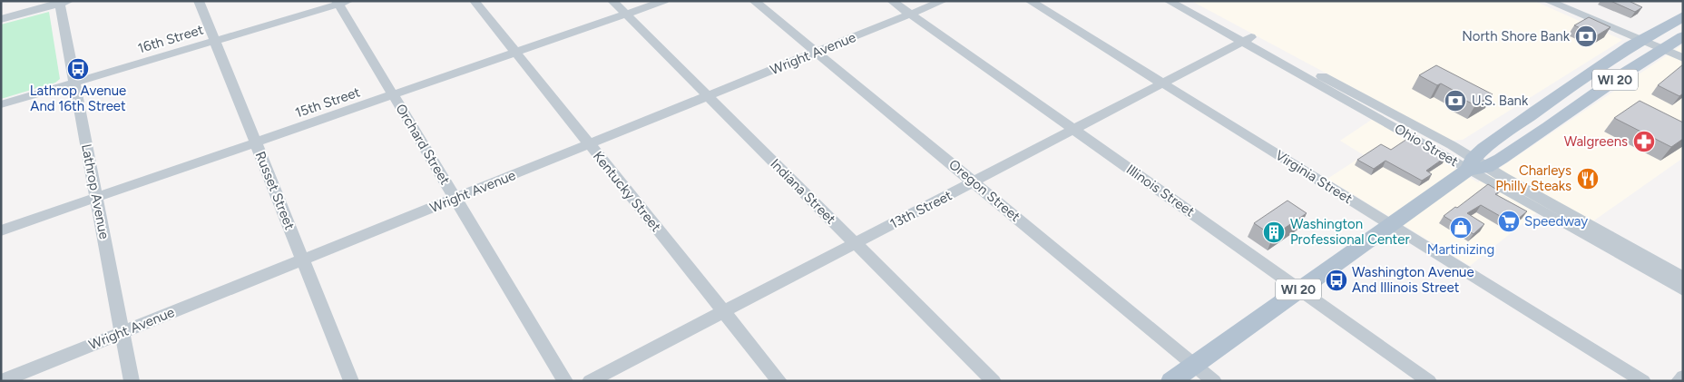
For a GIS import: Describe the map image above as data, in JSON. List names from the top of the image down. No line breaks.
{"streets":{"main road":["WI 20"],"street":["16th Street","Wright Avenue","15th Street","Orchard Street","Ohio Street","Virginia Street","Russet Street","Oregon Street","Illinois Street","Lathrop Avenue","Kentucky Street","Indiana Street","13th Street"]},"crossings":[["16th Street","Orchard Street"],["16th Street","Russet Street"],["16th Street","Lathrop Avenue"],["Wright Avenue","Orchard Street"],["Wright Avenue","Russet Street"],["Wright Avenue","Oregon Street"],["Wright Avenue","Illinois Street"],["Wright Avenue","Lathrop Avenue"],["Wright Avenue","Kentucky Street"],["Wright Avenue","Indiana Street"],["WI 20","Ohio Street"],["WI 20","Virginia Street"],["WI 20","Oregon Street"],["WI 20","Illinois Street"],["15th Street","Orchard Street"],["15th Street","Russet Street"],["15th Street","Lathrop Avenue"],["15th Street","Kentucky Street"],["15th Street","Indiana Street"],["Ohio Street","13th Street"],["Virginia Street","13th Street"],["Oregon Street","13th Street"],["Illinois Street","13th Street"],["Kentucky Street","13th Street"],["Indiana Street","13th Street"]],"places":{"bank":["North Shore Bank","U.S. Bank"],"bus stop":["Lathrop Avenue And 16th Street","Washington Avenue And Illinois Street"],"pharmacy":["Walgreens"],"restaurant":["Charleys Philly Steaks"],"supermarket":["Speedway"],"shop":["Martinizing"],"building":["Washington Professional Center"]}}
